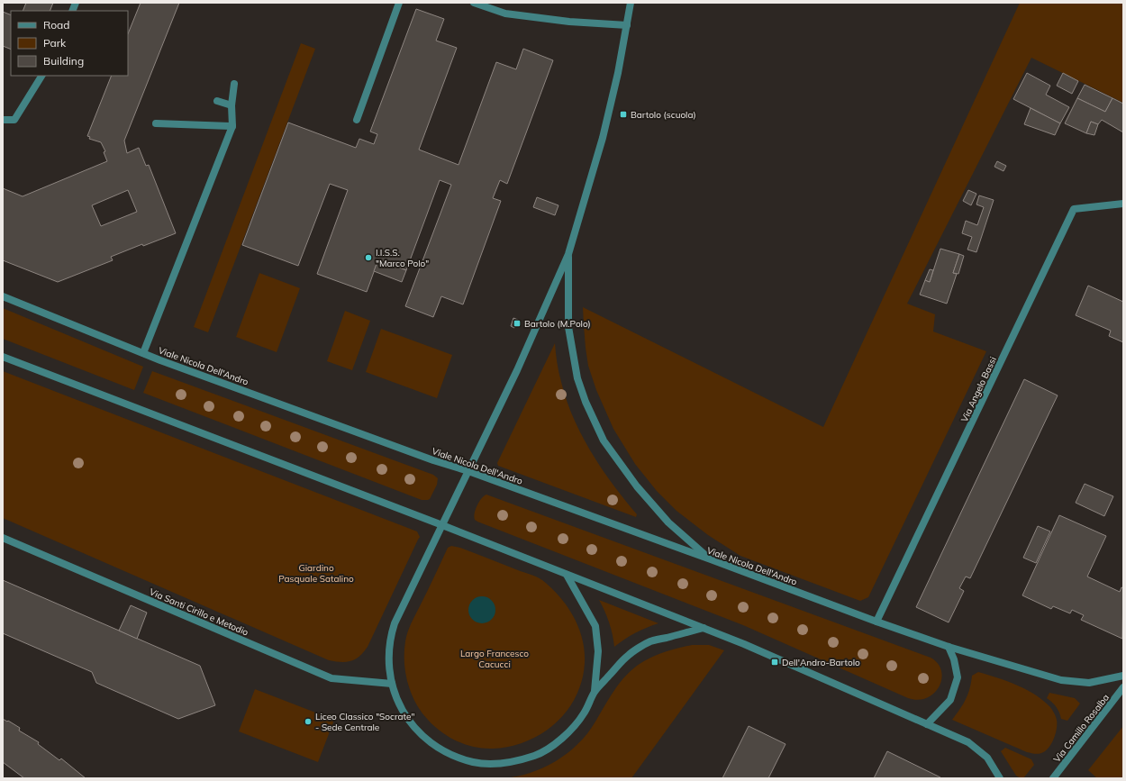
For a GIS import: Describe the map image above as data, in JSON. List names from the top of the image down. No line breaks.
{"streets":{"street":["Viale Nicola Dell'Andro","Via Angelo Bassi","Via Santi Cirillo e Metodio","Via Camillo Rosalba"]},"crossings":[["Viale Nicola Dell'Andro","Via Angelo Bassi"]],"parks":["Giardino Pasquale Satalino","Largo Francesco Cacucci"],"places":{"transit":["Bartolo (scuola)","Bartolo (M.Polo)","Dell'Andro-Bartolo"],"other":["I.I.S.S. \"Marco Polo\"","Liceo Classico \"Socrate\" - Sede Centrale"]},"legend":["Road","Park","Building"]}
